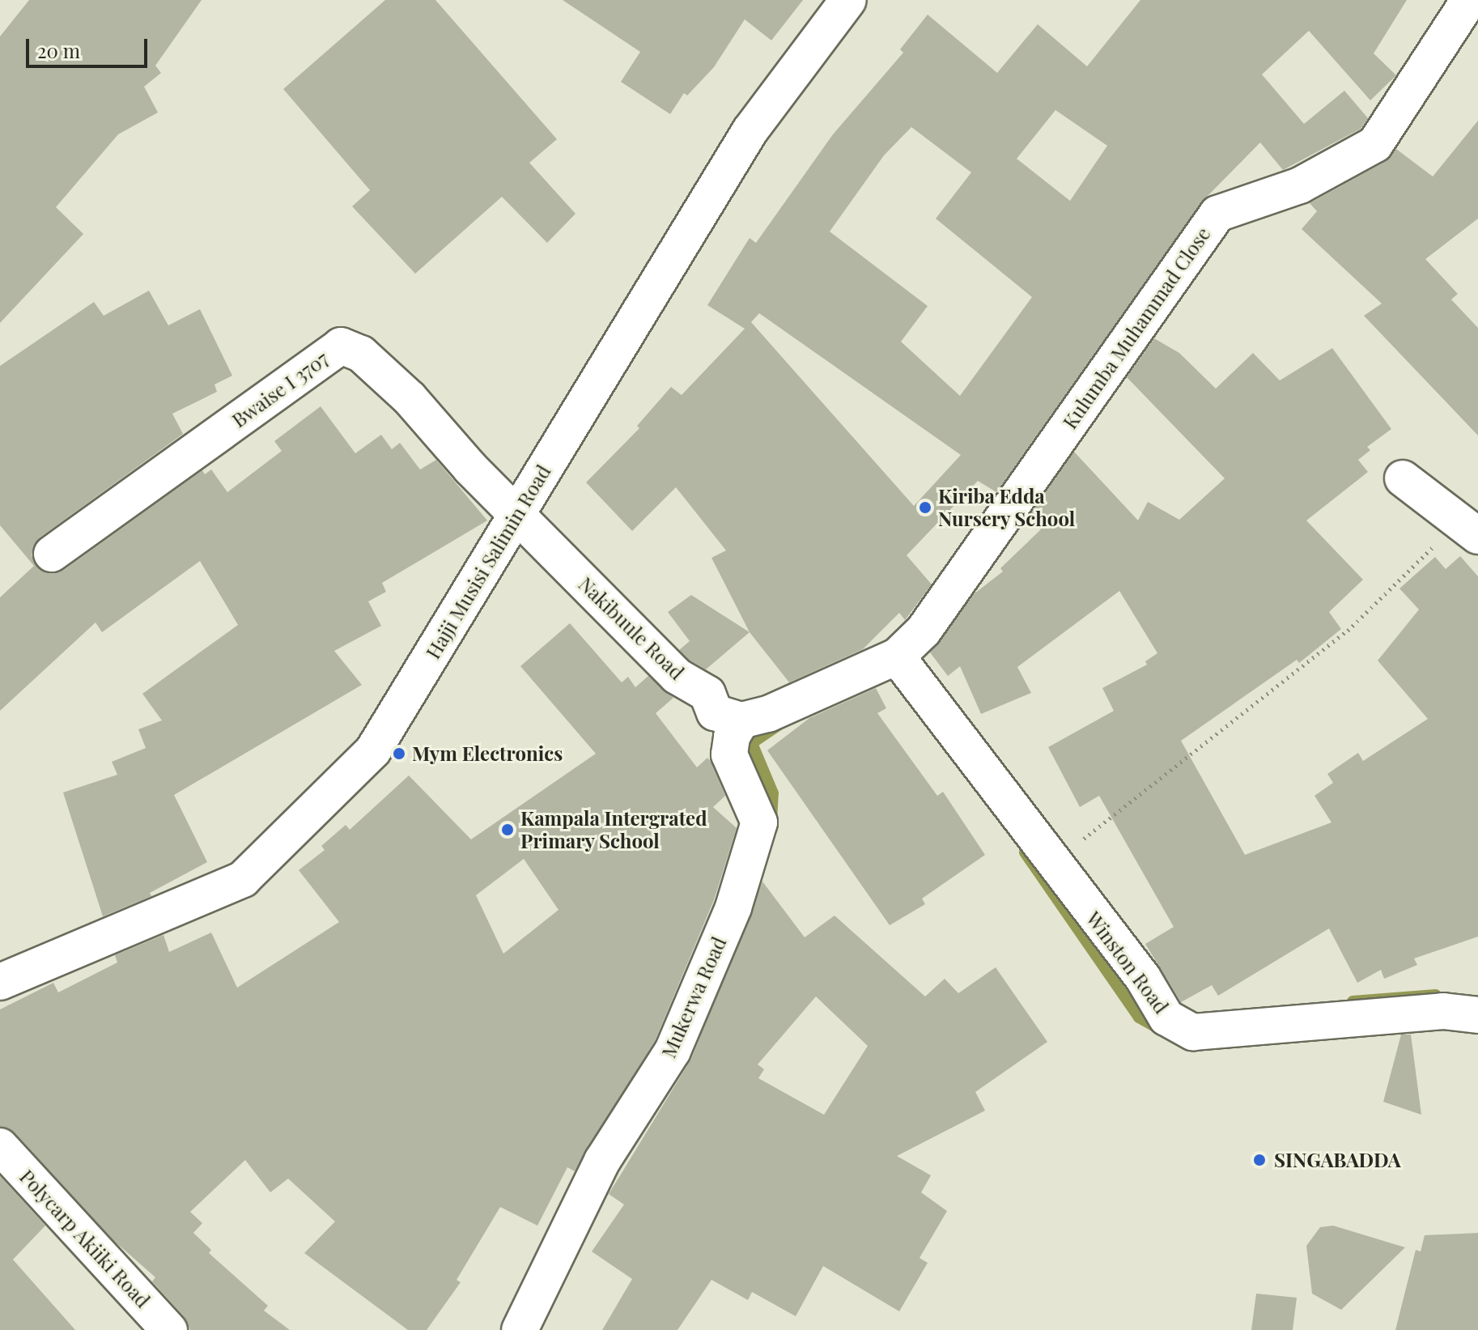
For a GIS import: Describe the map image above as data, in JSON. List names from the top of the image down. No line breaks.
{"streets":{"street":["Kulumba Muhammad Close","Bwaise I 3707","Hajji Musisi Salimin Road","Nakibuule Road","Winston Road","Mukerwa Road","Polycarp Akiiki Road"]},"crossings":[["Kulumba Muhammad Close","Winston Road"],["Bwaise I 3707","Hajji Musisi Salimin Road"],["Bwaise I 3707","Nakibuule Road"],["Hajji Musisi Salimin Road","Nakibuule Road"],["Nakibuule Road","Mukerwa Road"]],"places":["Kiriba Edda Nursery School","Mym Electronics","Kampala Intergrated Primary School","SINGABADDA"],"scale_bar":"20 m"}
